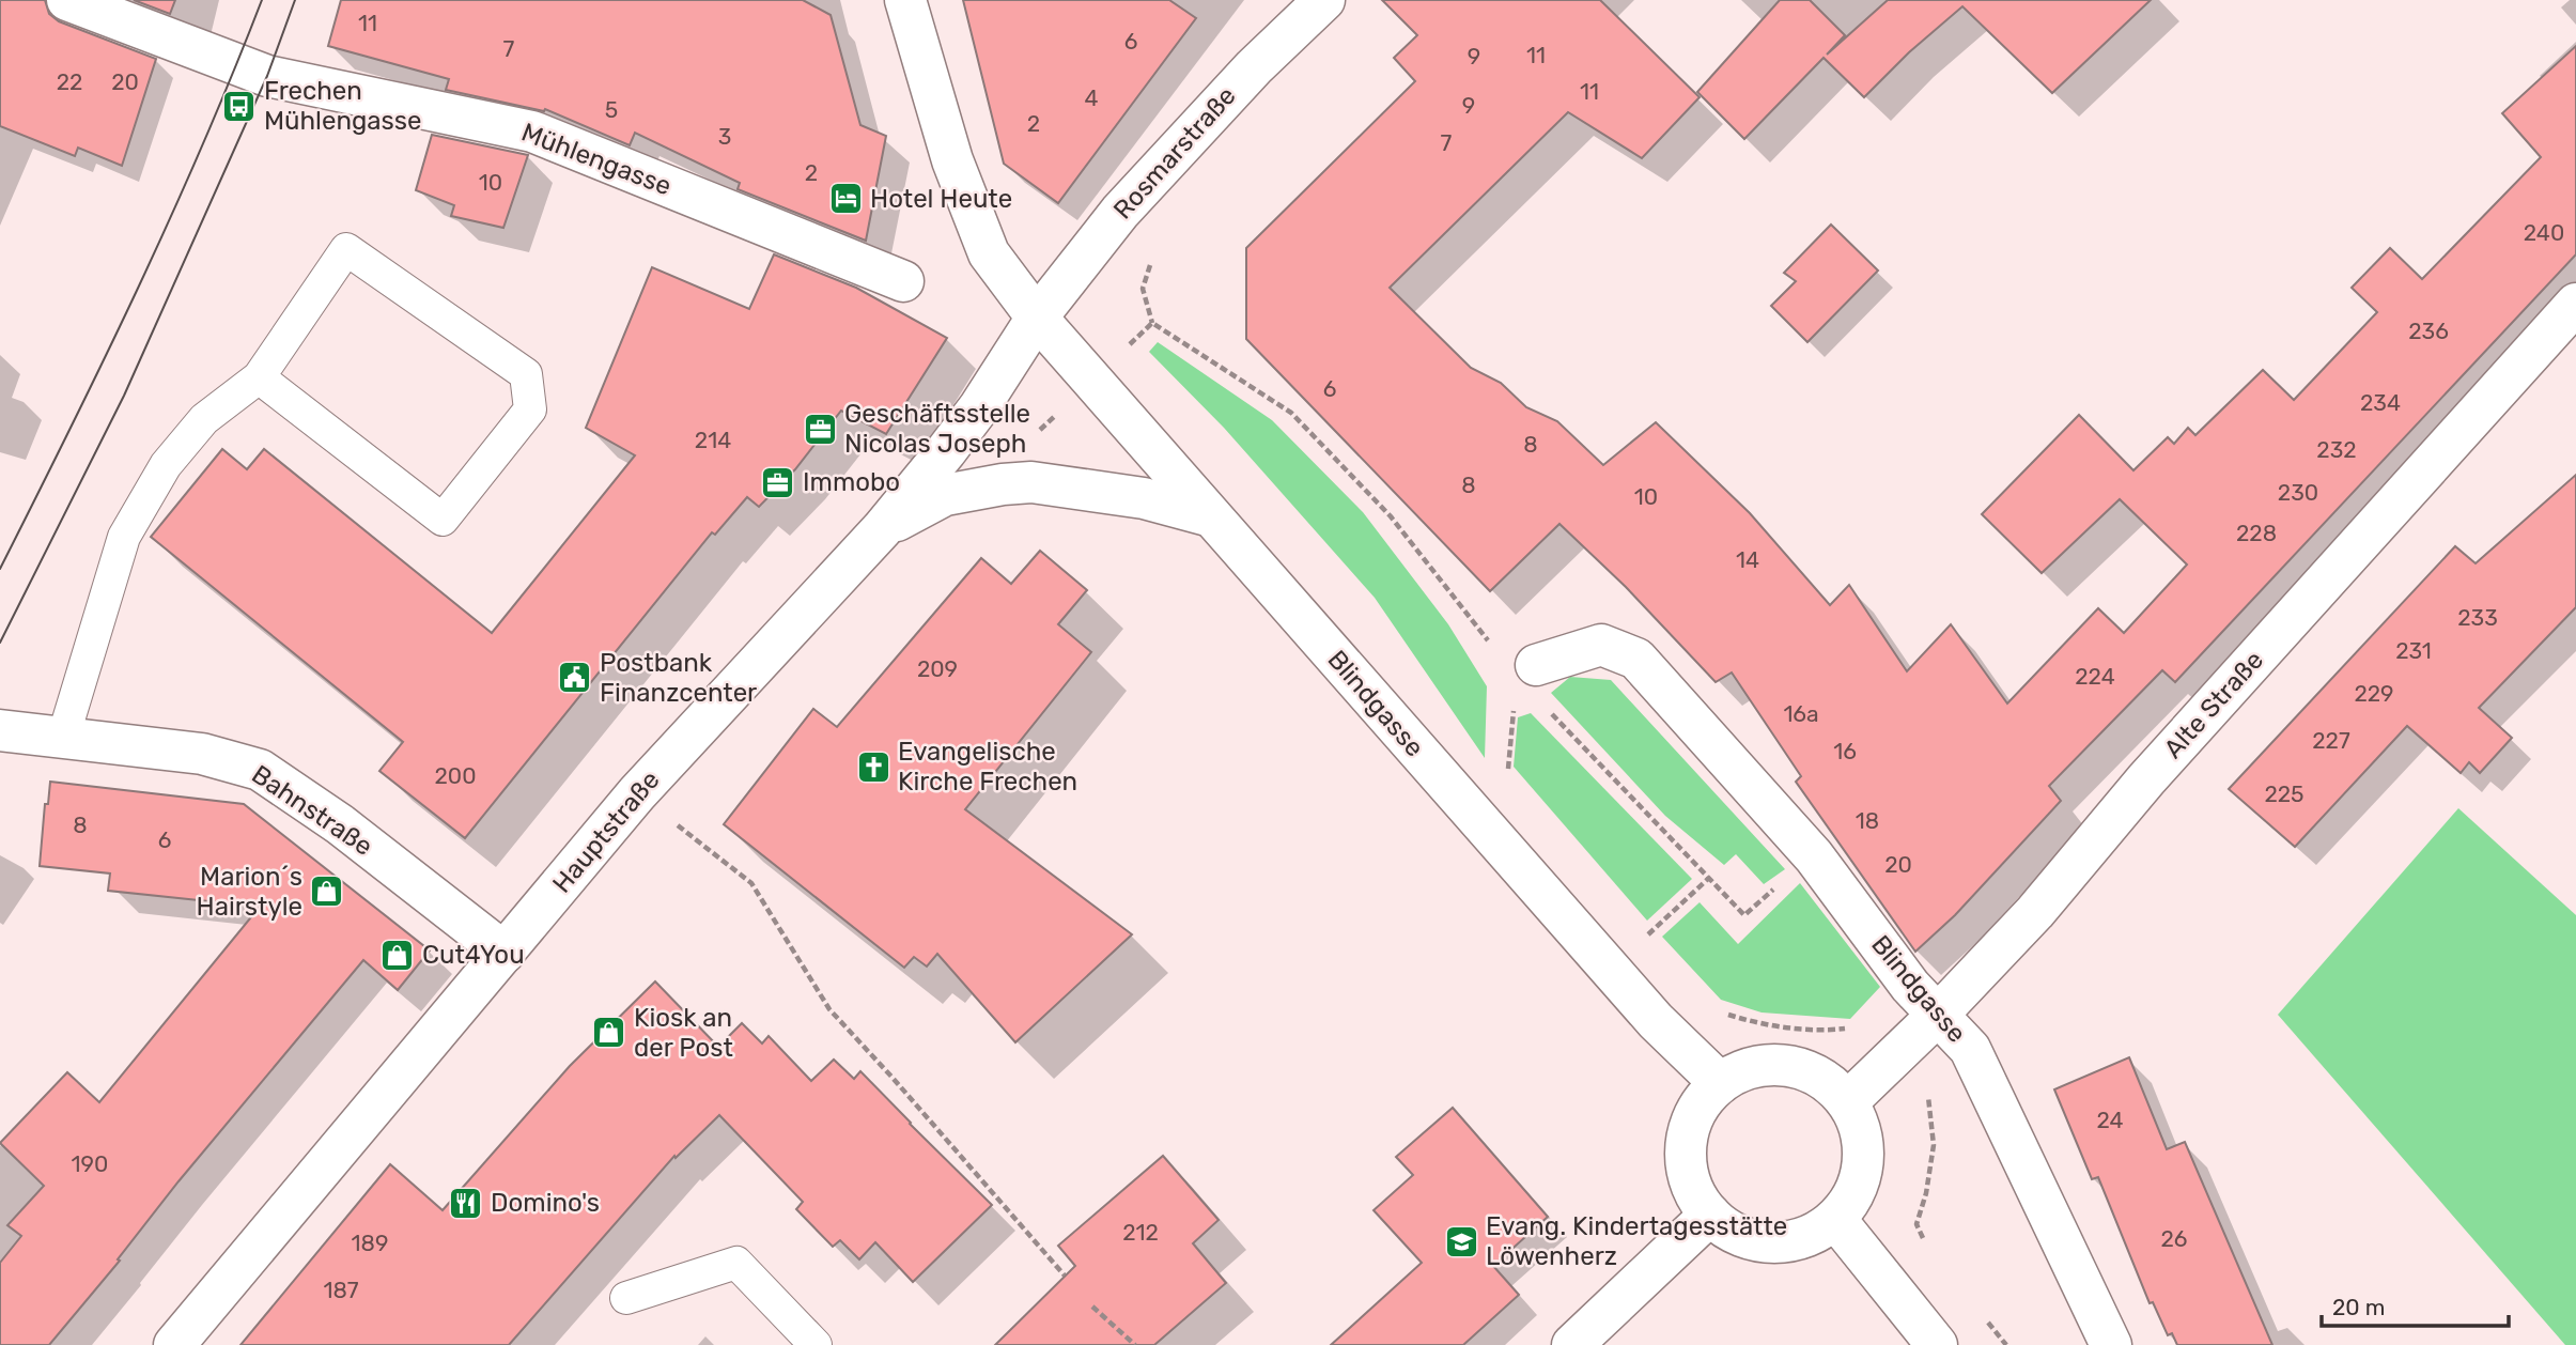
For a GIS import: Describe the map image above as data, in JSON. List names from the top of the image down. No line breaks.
{"streets":{"street":["Rosmarstraße","Mühlengasse","Blindgasse","Alte Straße","Bahnstraße","Hauptstraße"]},"crossings":[["Rosmarstraße","Blindgasse"],["Rosmarstraße","Hauptstraße"],["Blindgasse","Alte Straße"],["Blindgasse","Hauptstraße"],["Bahnstraße","Hauptstraße"]],"places":{"bus stop":["Frechen Mühlengasse"],"hotel":["Hotel Heute"],"office":["Geschäftsstelle Nicolas Joseph","Immobo"],"public building":["Postbank Finanzcenter"],"church":["Evangelische Kirche Frechen"],"shop":["Marion´s Hairstyle","Cut4You","Kiosk an der Post"],"restaurant":["Domino's"],"school or university":["Evang. Kindertagesstätte Löwenherz"]},"house_numbers":["11","6","7","11","9","22","20","11","4","9","5","2","3","7","2","10","240","236","6","234","214","8","232","8","230","10","228","14","233","231","209","224","229","16a","227","16","200","225","18","8","6","20","24","190","212","26","189","187"],"scale_bar":"20 m"}
